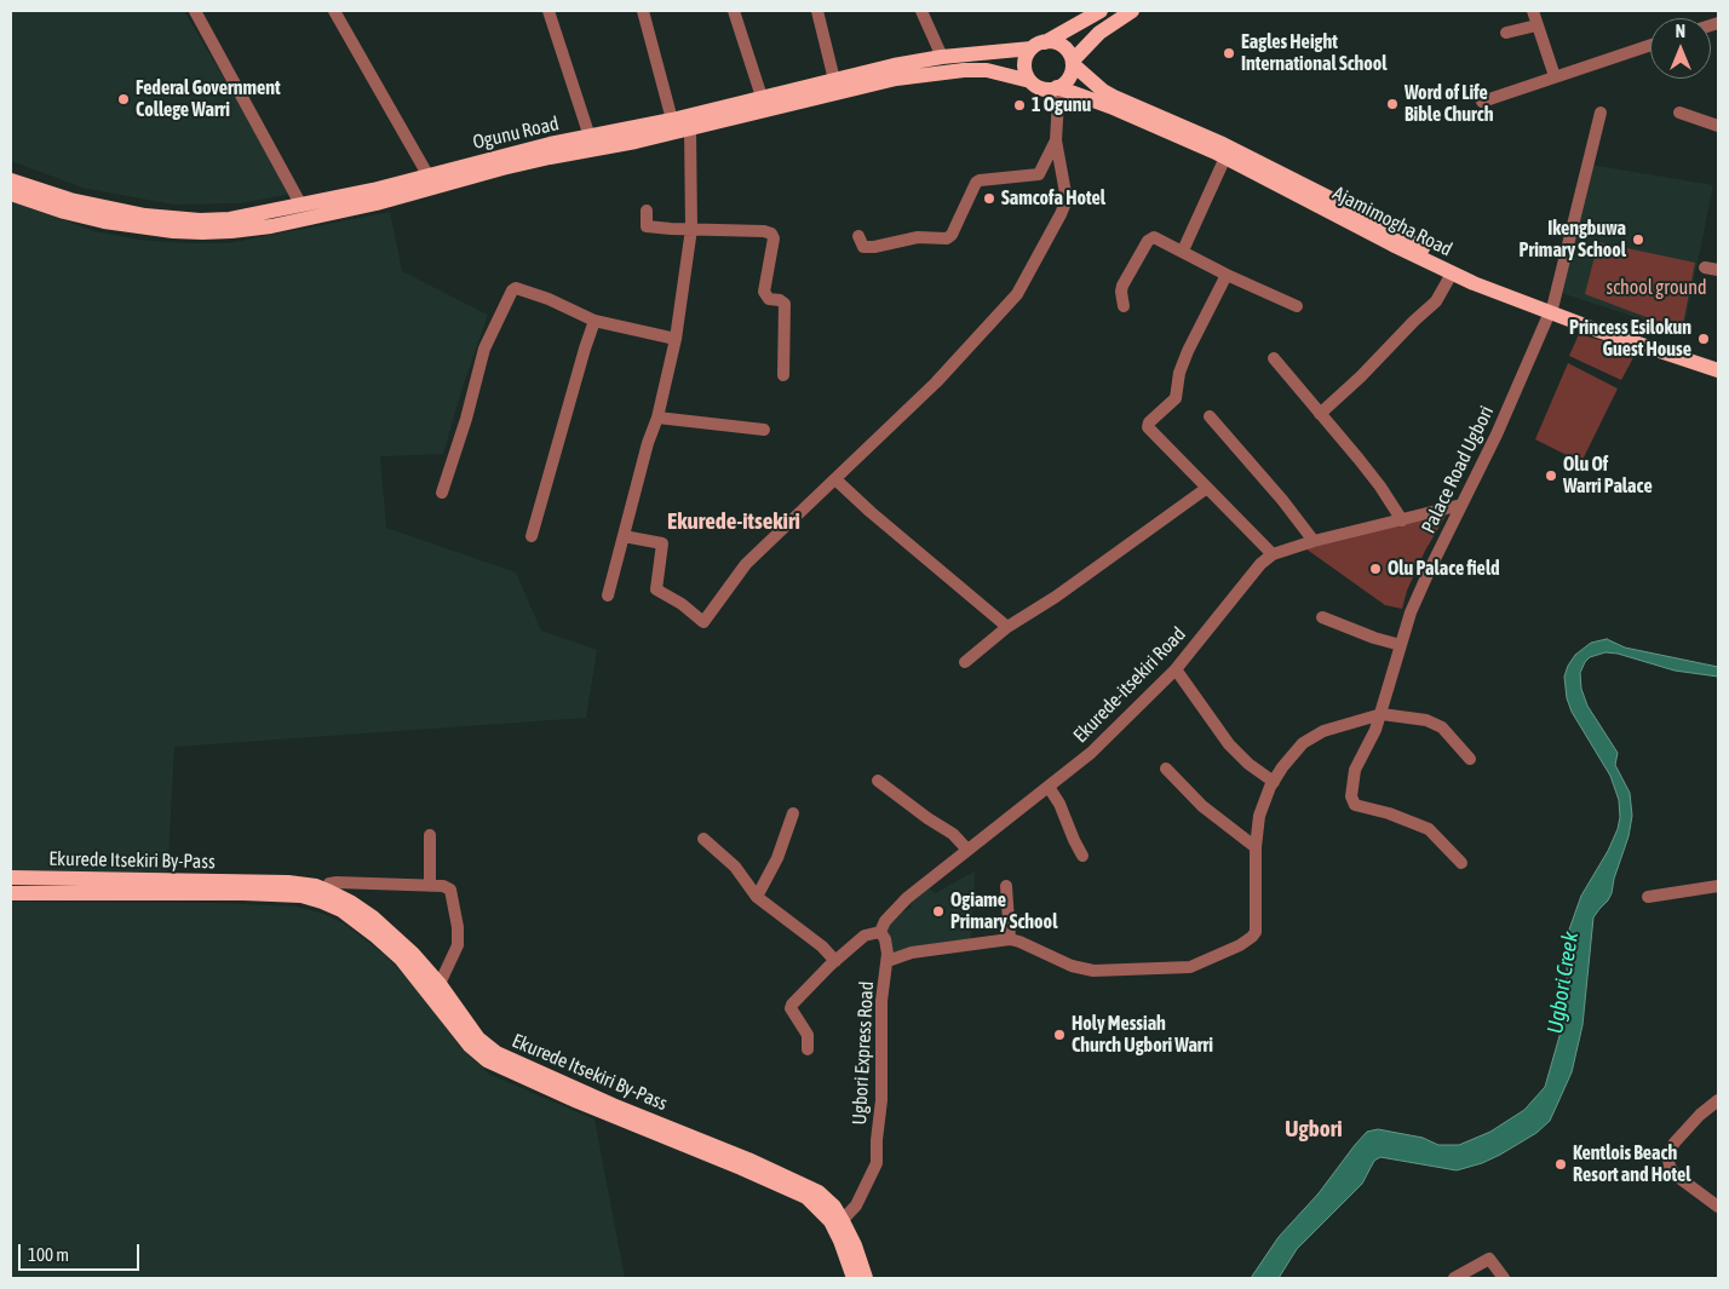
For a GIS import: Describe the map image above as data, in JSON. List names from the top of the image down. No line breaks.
{"streets":{"main road":["Ogunu Road","Ajamimogha Road","Ekurede Itsekiri By-Pass"],"street":["Palace Road Ugbori","Ekurede-itsekiri Road","Ugbori Express Road"]},"crossings":[["Ogunu Road","Ajamimogha Road"],["Ajamimogha Road","Palace Road Ugbori"],["Palace Road Ugbori","Ekurede-itsekiri Road"],["Ekurede-itsekiri Road","Ugbori Express Road"],["Ekurede Itsekiri By-Pass","Ugbori Express Road"]],"districts":["Ekurede-itsekiri","Ugbori"],"water":["Ugbori Creek"],"parks":["school ground"],"places":["Eagles Height International School","Federal Government College Warri","Word of Life Bible Church","1 Ogunu","Samcofa Hotel","Ikengbuwa Primary School","Princess Esilokun Guest House","Olu Of Warri Palace","Olu Palace field","Ogiame Primary School","Holy Messiah Church Ugbori Warri","Kentlois Beach Resort and Hotel"],"scale_bar":"100 m","north":"top"}
